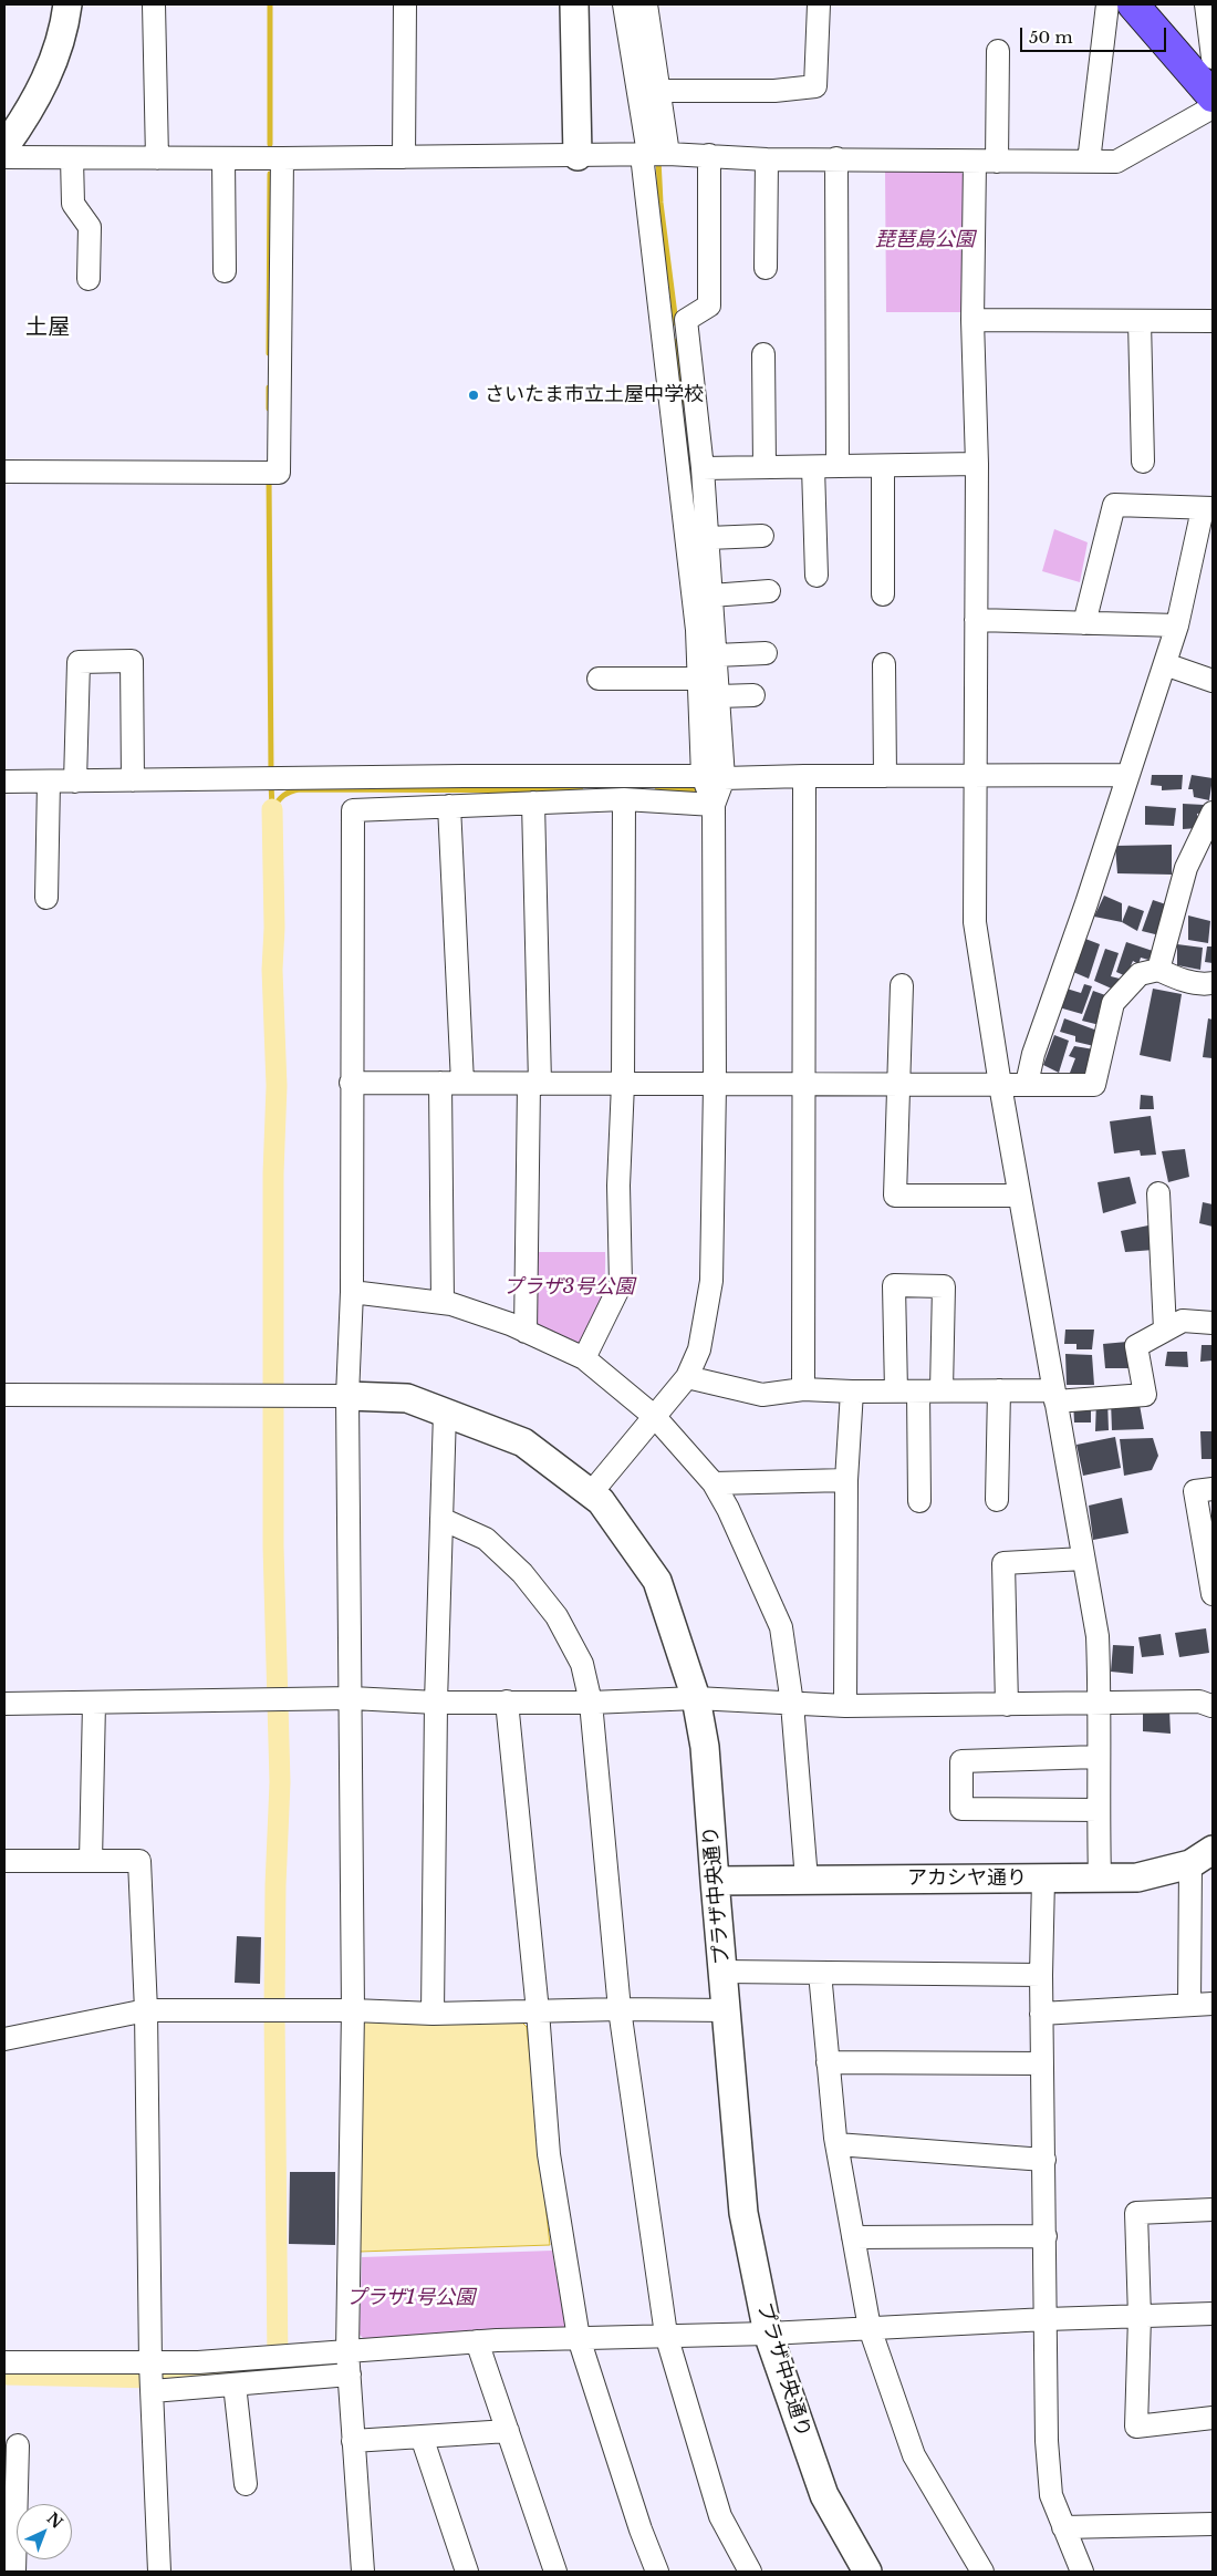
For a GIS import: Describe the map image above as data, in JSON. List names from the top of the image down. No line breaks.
{"streets":{"street":["アカシヤ通り","プラザ中央通り"]},"crossings":[["アカシヤ通り","プラザ中央通り"]],"districts":["土屋"],"parks":["琵琶島公園","プラザ3号公園","プラザ1号公園"],"places":["さいたま市立土屋中学校"],"scale_bar":"50 m","north":"top right"}
